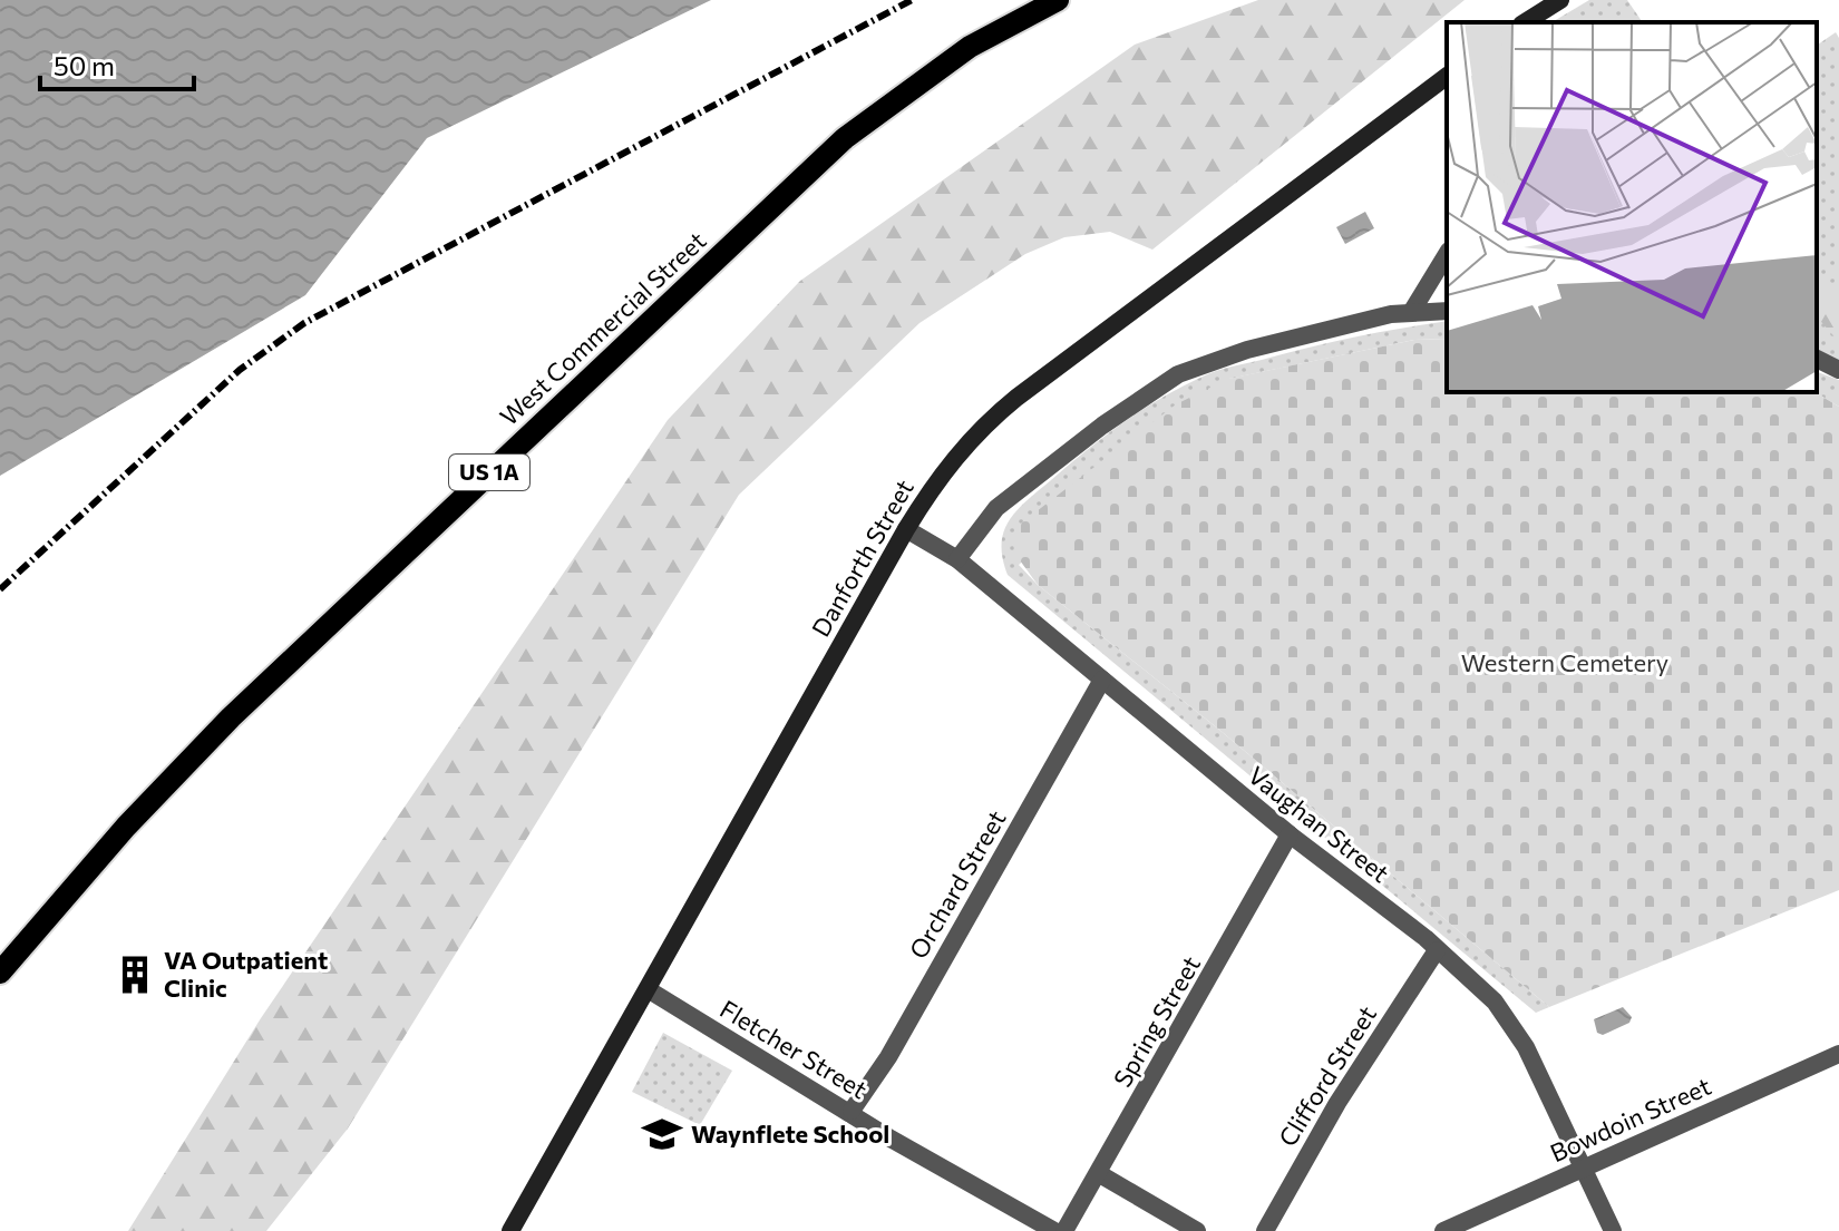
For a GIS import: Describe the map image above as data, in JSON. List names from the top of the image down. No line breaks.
{"streets":{"main road":["West Commercial Street","US 1A"],"street":["Danforth Street","Vaughan Street","Orchard Street","Spring Street","Fletcher Street","Clifford Street","Bowdoin Street"]},"crossings":[["Danforth Street","Vaughan Street"],["Danforth Street","Fletcher Street"],["Vaughan Street","Orchard Street"],["Vaughan Street","Spring Street"],["Vaughan Street","Clifford Street"],["Vaughan Street","Bowdoin Street"],["Orchard Street","Fletcher Street"]],"parks":["Western Cemetery"],"places":{"building":["VA Outpatient Clinic"],"school or university":["Waynflete School"]},"scale_bar":"50 m"}
